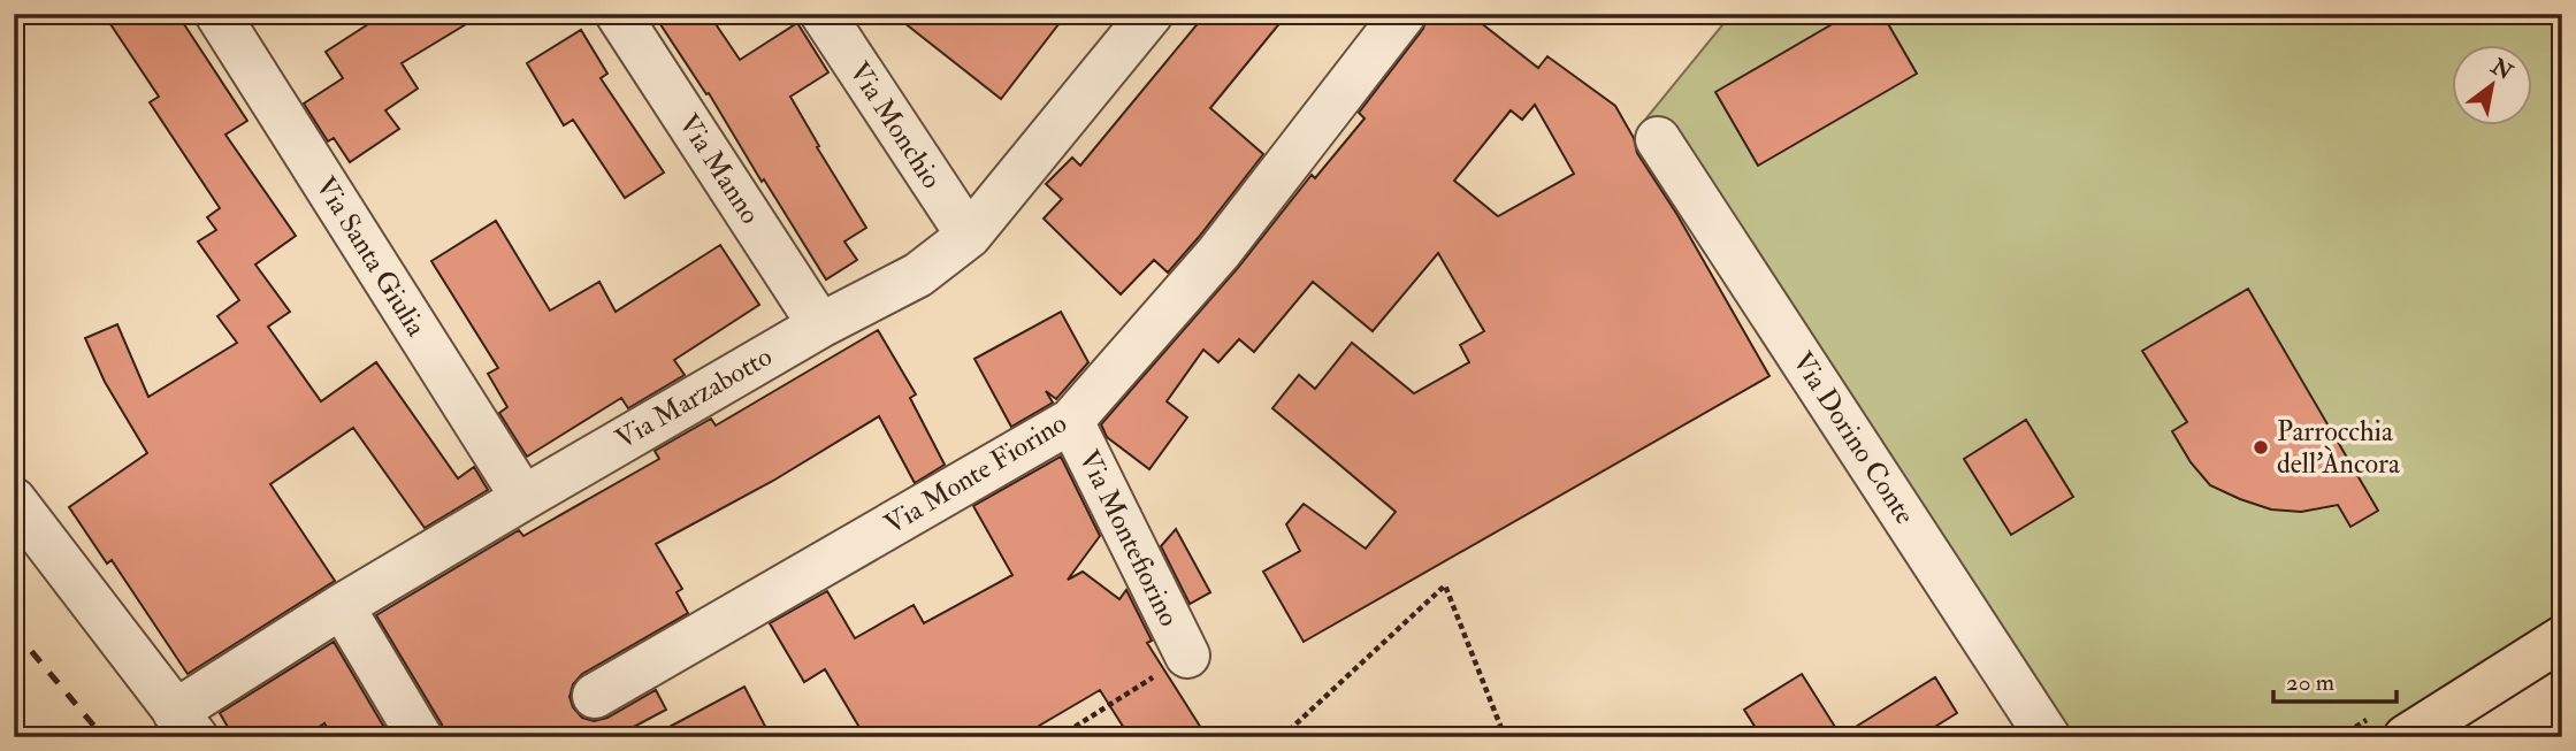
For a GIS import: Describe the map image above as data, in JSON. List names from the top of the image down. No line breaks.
{"streets":{"street":["Via Monchio","Via Manno","Via Santa Giulia","Via Marzabotto","Via Dorino Conte","Via Monte Fiorino","Via Montefiorino"]},"crossings":[["Via Monchio","Via Marzabotto"],["Via Manno","Via Marzabotto"],["Via Santa Giulia","Via Marzabotto"],["Via Monte Fiorino","Via Montefiorino"]],"places":["Parrocchia dell'Àncora"],"scale_bar":"20 m","north":"top right"}
